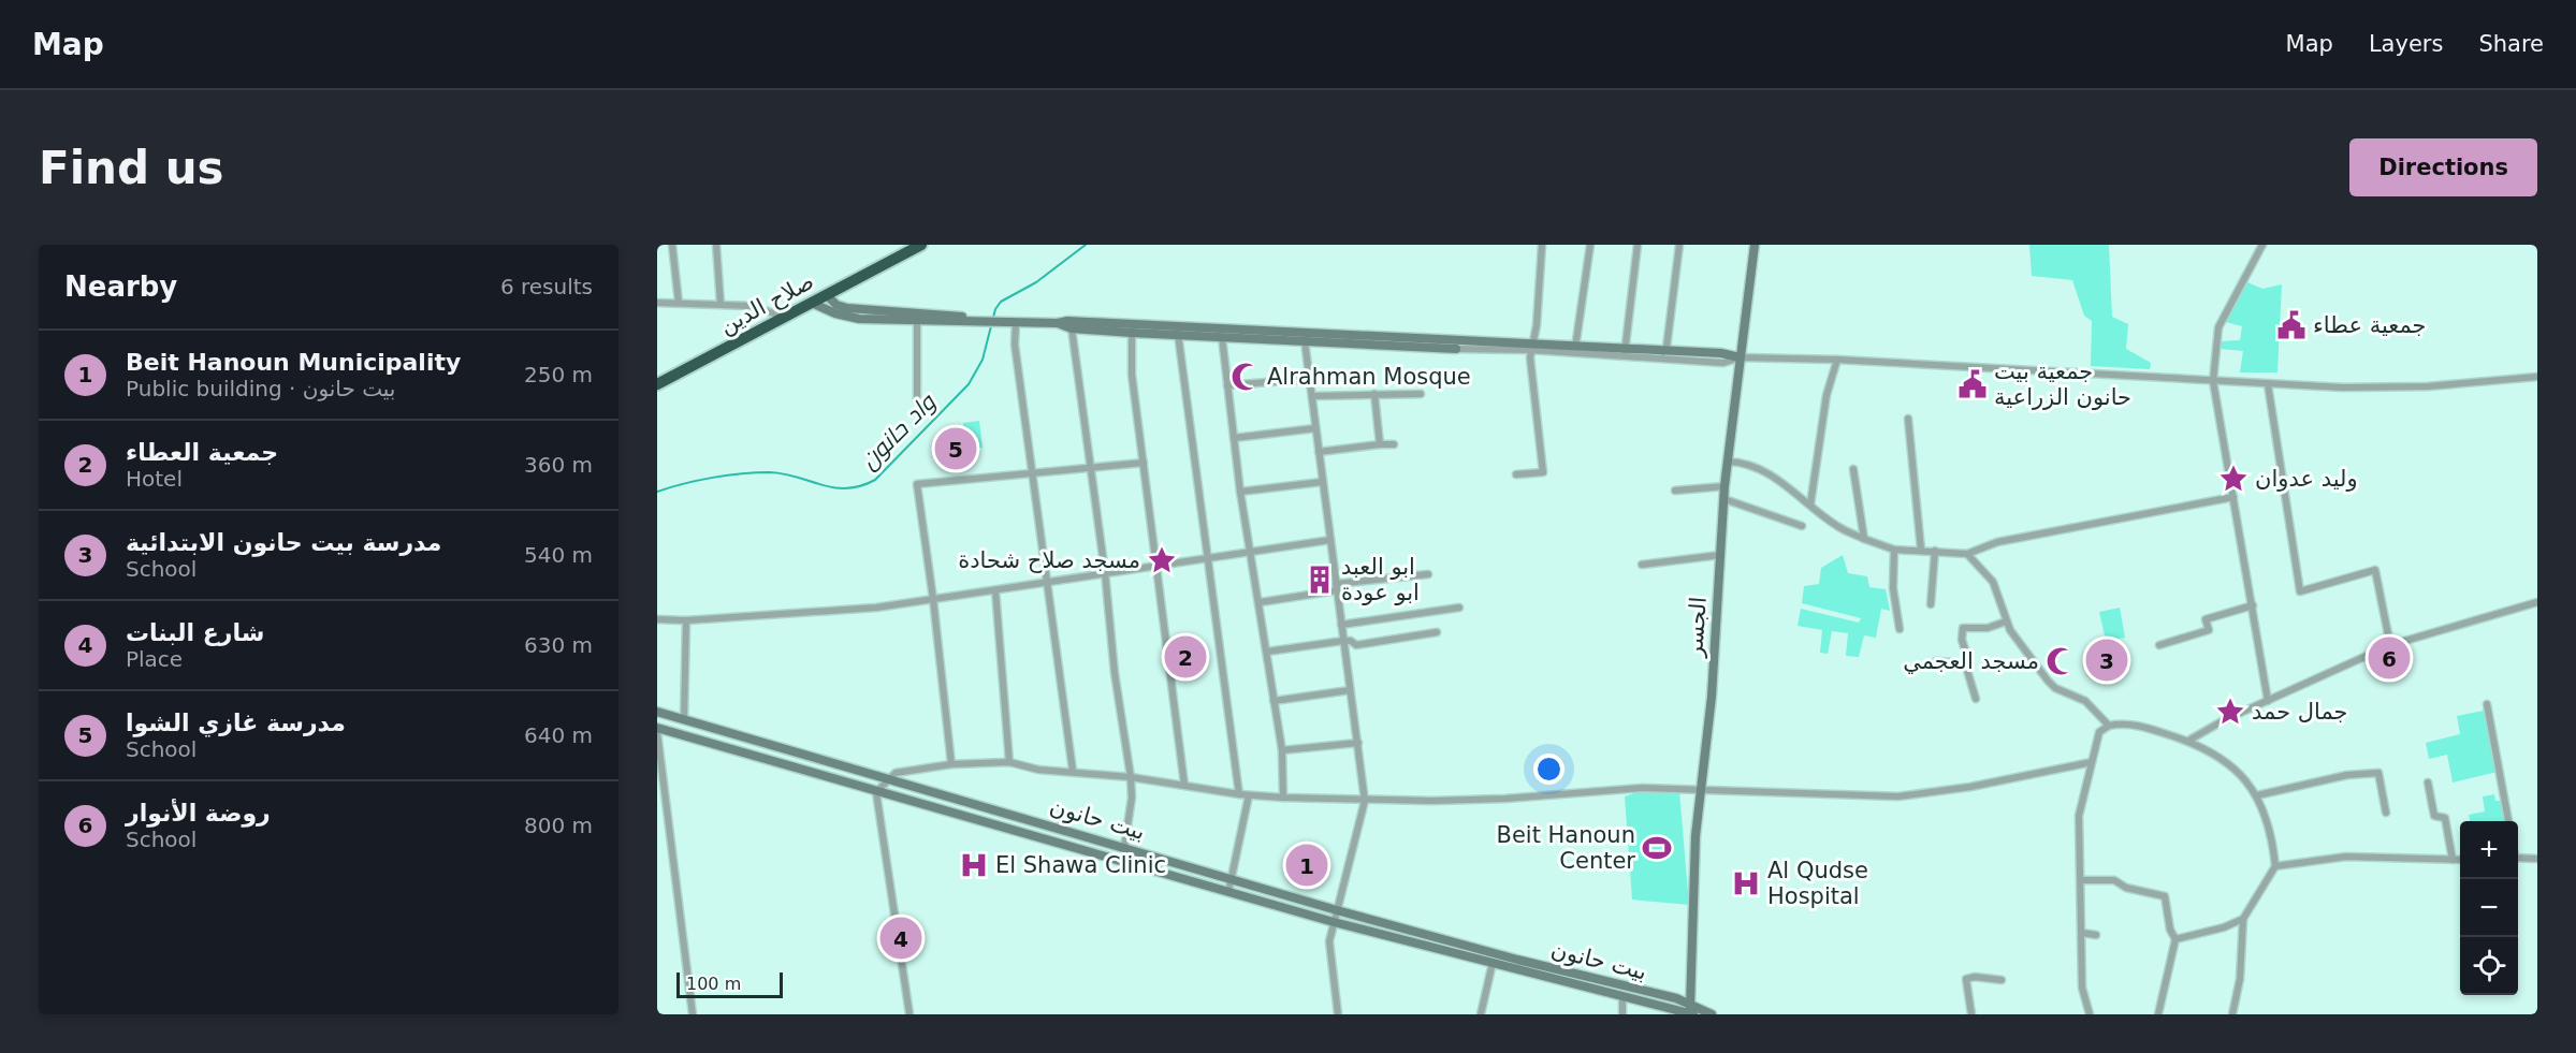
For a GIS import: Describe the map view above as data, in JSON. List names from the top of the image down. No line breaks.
{"streets":{"highway":["صلاح الدين"],"street":["الجسر","بيت حانون"]},"crossings":[["الجسر","بيت حانون"]],"water":["واد حانون"],"places":{"public building":["جمعية عطاء","جمعية بيت حانون الزراعية"],"mosque":["Alrahman Mosque","مسجد العجمي"],"place":["وليد عدوان","مسجد صلاح شحادة","جمال حمد"],"building":["ابو العبد ابو عودة"],"sports":["Beit Hanoun Center"],"hospital":["El Shawa Clinic","Al Qudse Hospital"]},"scale_bar":"100 m","page":{"header":"Map","nav":["Map","Layers","Share"],"buttons":"Directions","title":"Find us","heading":["Nearby","6 results"],"list":[{"mark":"1","name":"Beit Hanoun Municipality","note":"Public building · بيت حانون","value":"250 m"},{"mark":"2","name":"جمعية العطاء","note":"Hotel","value":"360 m"},{"mark":"3","name":"مدرسة بيت حانون الابتدائية","note":"School","value":"540 m"},{"mark":"4","name":"شارع البنات","note":"Place","value":"630 m"},{"mark":"5","name":"مدرسة غازي الشوا","note":"School","value":"640 m"},{"mark":"6","name":"روضة الأنوار","note":"School","value":"800 m"}],"pins":["5","2","6","3","1","4"],"map_buttons":["+","−"],"scale":"100 m"}}
